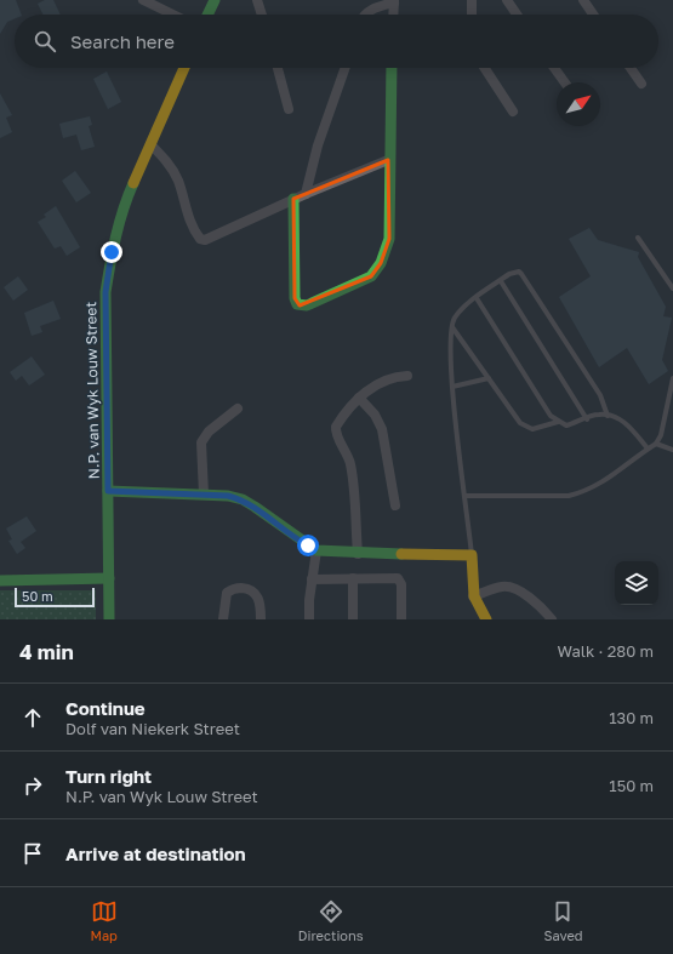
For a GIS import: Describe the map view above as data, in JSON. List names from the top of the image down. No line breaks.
{"streets":{"street":["N.P. van Wyk Louw Street"]},"scale_bar":"50 m","north":"top right","page":{"search":"Search here","scale":"50 m","heading":["4 min","Walk · 280 m"],"list":[["Continue","Dolf van Niekerk Street","130 m"],["Turn right","N.P. van Wyk Louw Street","150 m"],"Arrive at destination"],"nav":["Map","Directions","Saved"]}}
